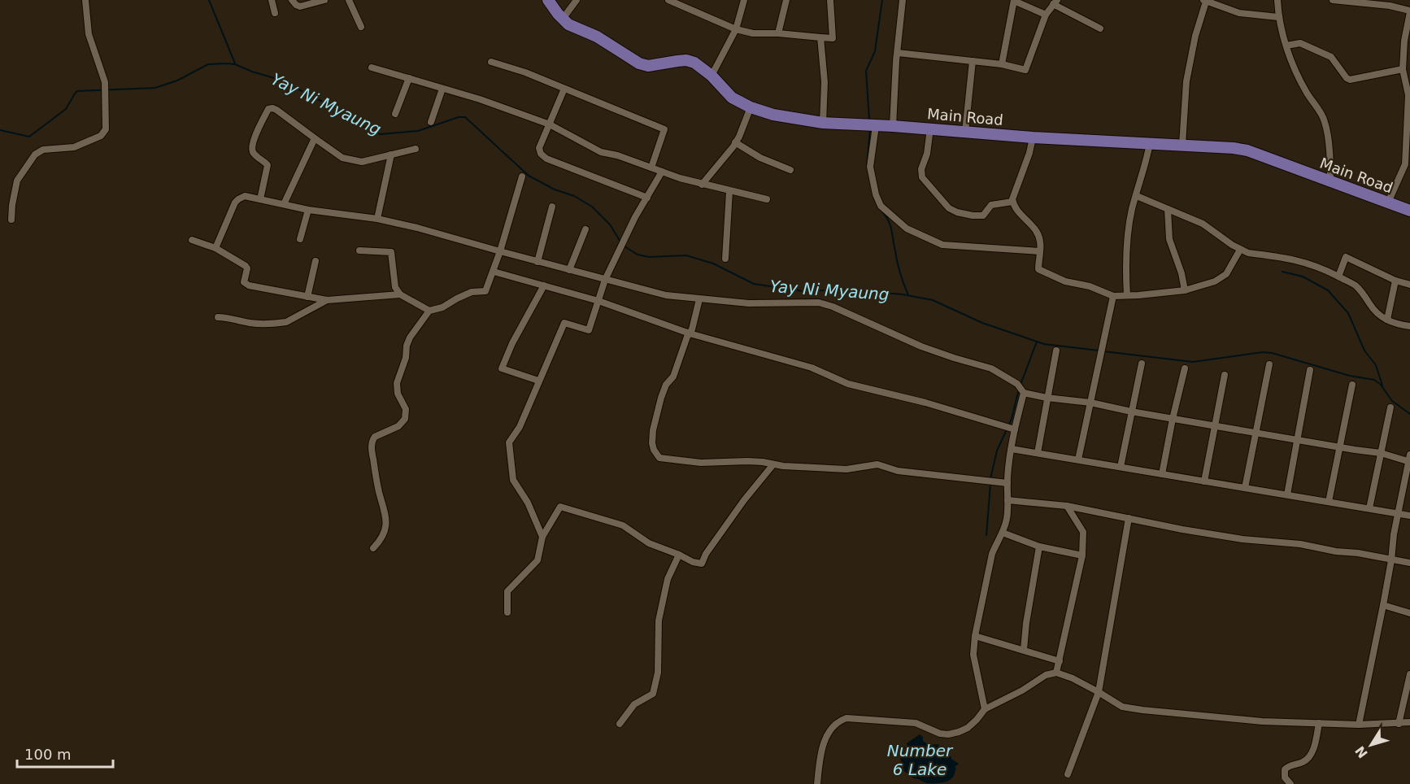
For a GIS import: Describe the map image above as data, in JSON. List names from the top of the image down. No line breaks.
{"streets":{"main road":["Main Road"]},"water":["Yay Ni Myaung","Number 6 Lake"],"scale_bar":"100 m","north":"bottom left"}
